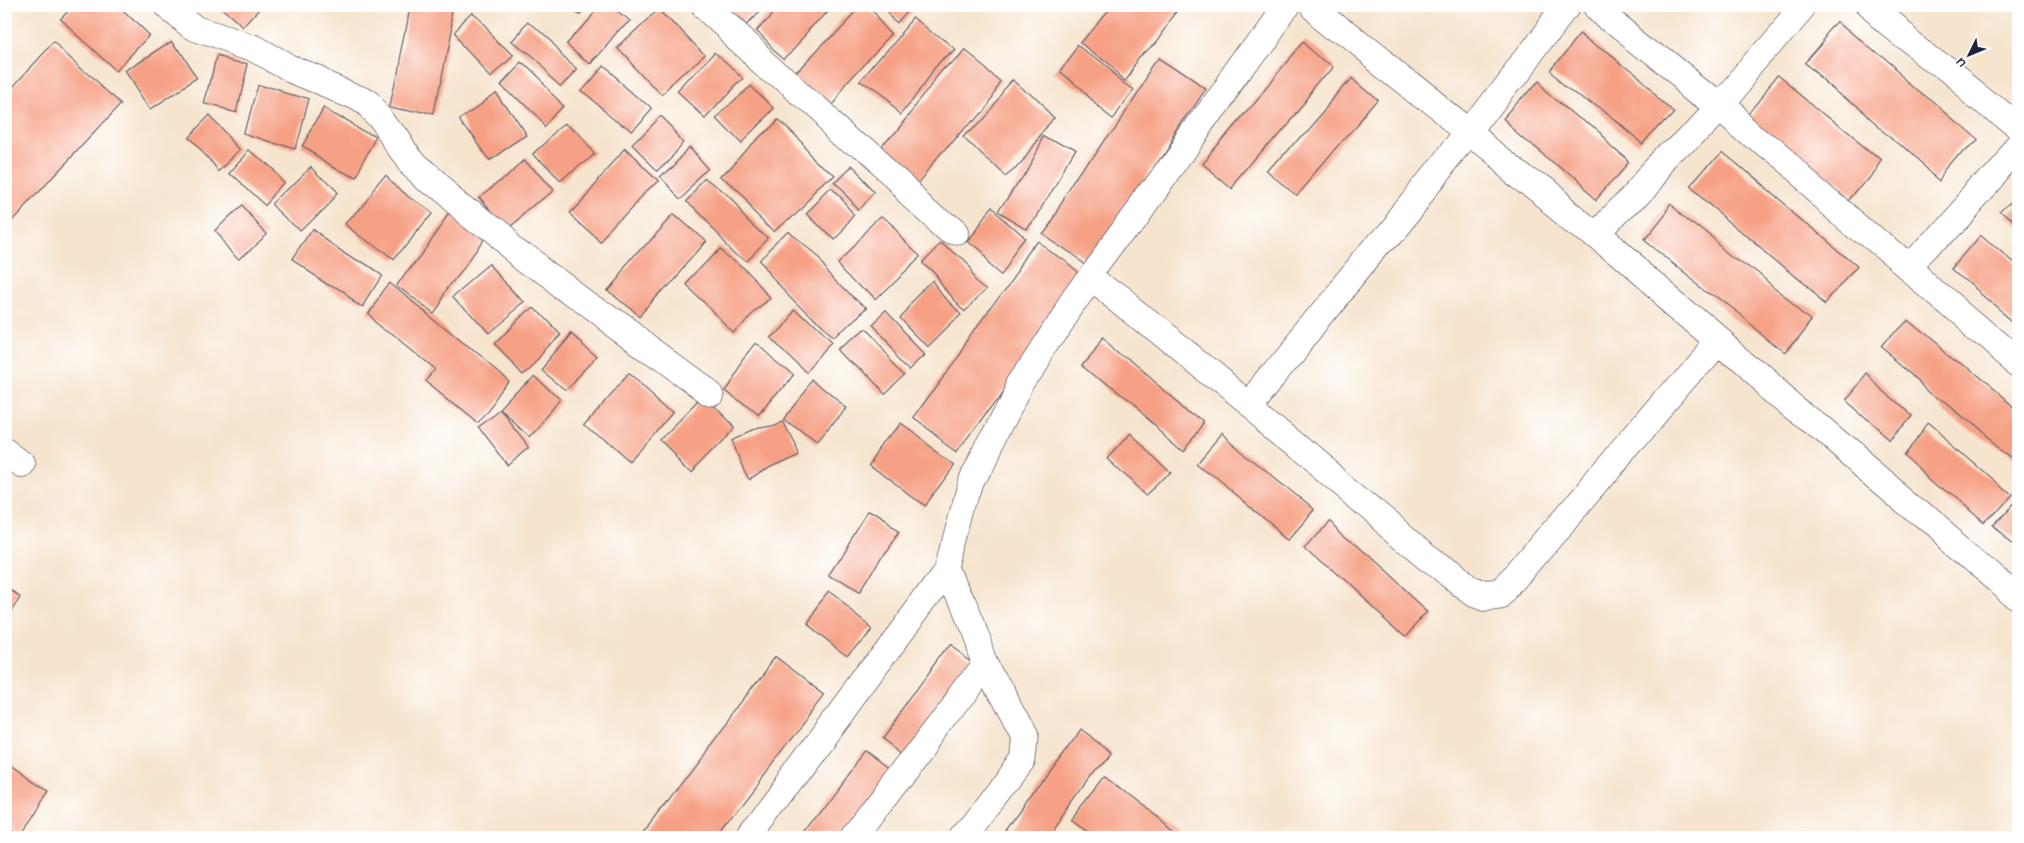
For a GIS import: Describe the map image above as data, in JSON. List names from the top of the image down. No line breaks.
{"north":"bottom left"}
